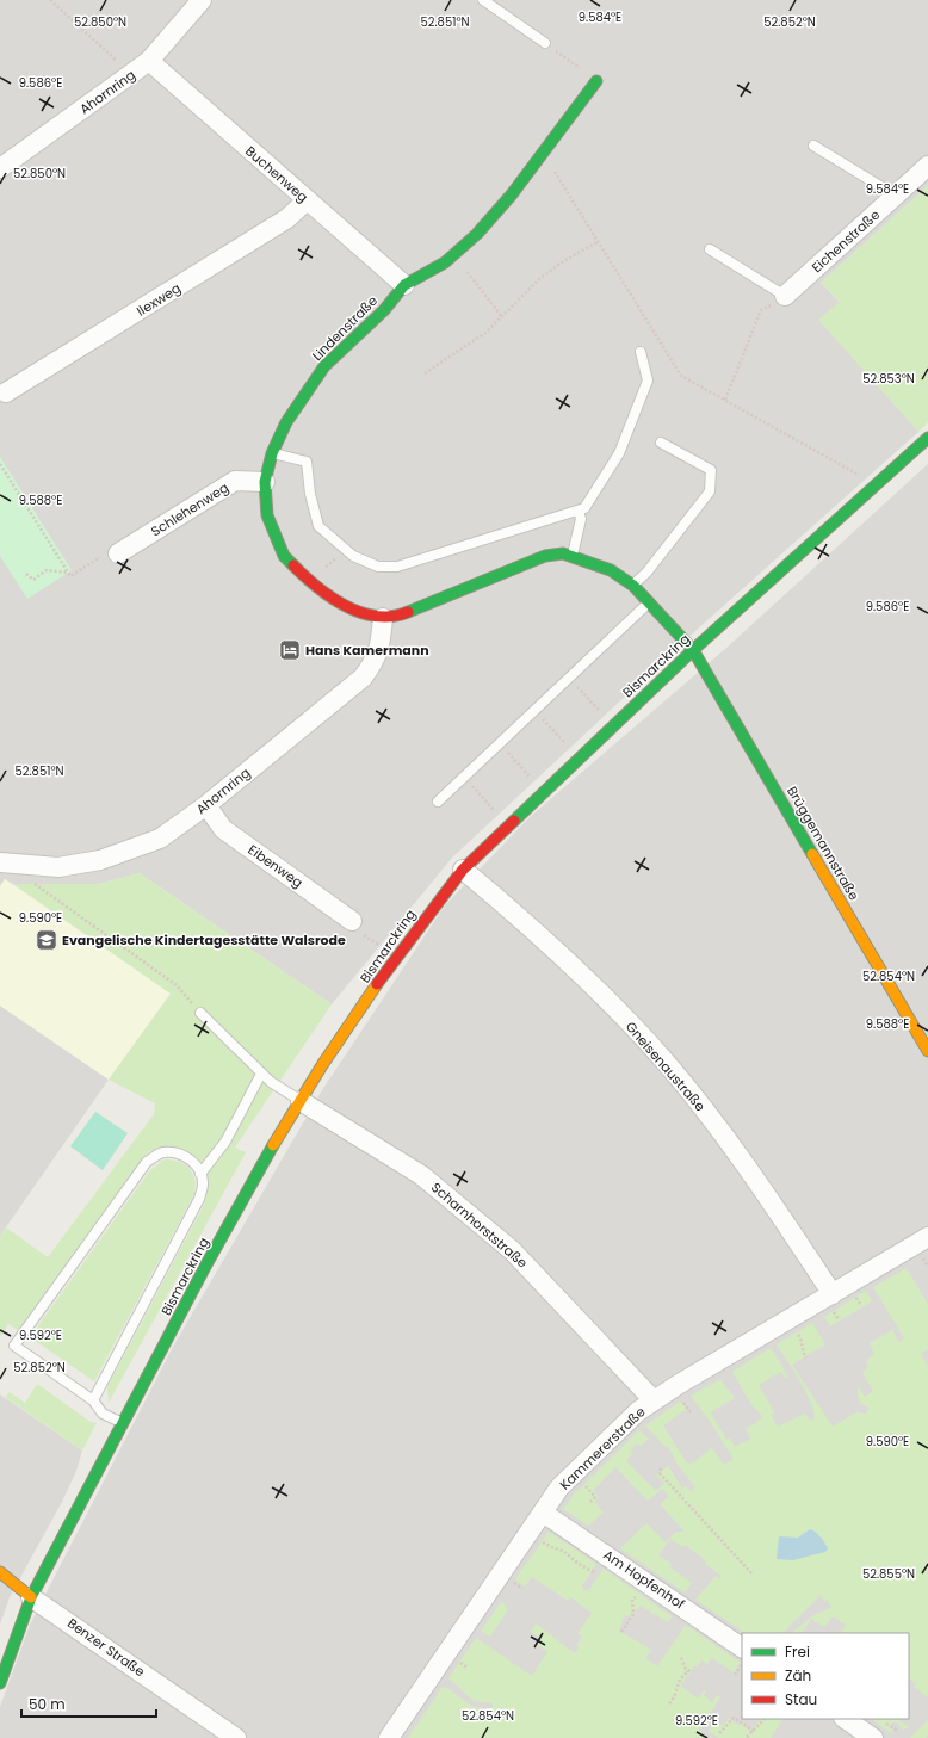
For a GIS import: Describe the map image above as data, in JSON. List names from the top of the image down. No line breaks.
{"streets":{"street":["Ahornring","Buchenweg","Eichenstraße","Ilexweg","Lindenstraße","Schlehenweg","Bismarckring","Brüggemannstraße","Eibenweg","Gneisenaustraße","Scharnhorststraße","Kammererstraße","Am Hopfenhof","Benzer Straße"]},"crossings":[["Ahornring","Buchenweg"],["Ahornring","Lindenstraße"],["Ahornring","Eibenweg"],["Buchenweg","Ilexweg"],["Buchenweg","Lindenstraße"],["Lindenstraße","Schlehenweg"],["Lindenstraße","Bismarckring"],["Lindenstraße","Brüggemannstraße"],["Bismarckring","Brüggemannstraße"],["Bismarckring","Gneisenaustraße"],["Bismarckring","Scharnhorststraße"],["Bismarckring","Benzer Straße"],["Gneisenaustraße","Kammererstraße"],["Scharnhorststraße","Kammererstraße"],["Kammererstraße","Am Hopfenhof"]],"places":{"hotel":["Hans Kamermann"],"school or university":["Evangelische Kindertagesstätte Walsrode"]},"legend":["Frei","Zäh","Stau"],"scale_bar":"50 m","coordinates":["9.584°E","52.850°N","52.851°N","52.852°N","9.586°E","52.853°N","9.588°E","9.590°E","52.854°N","9.592°E","52.855°N"]}
